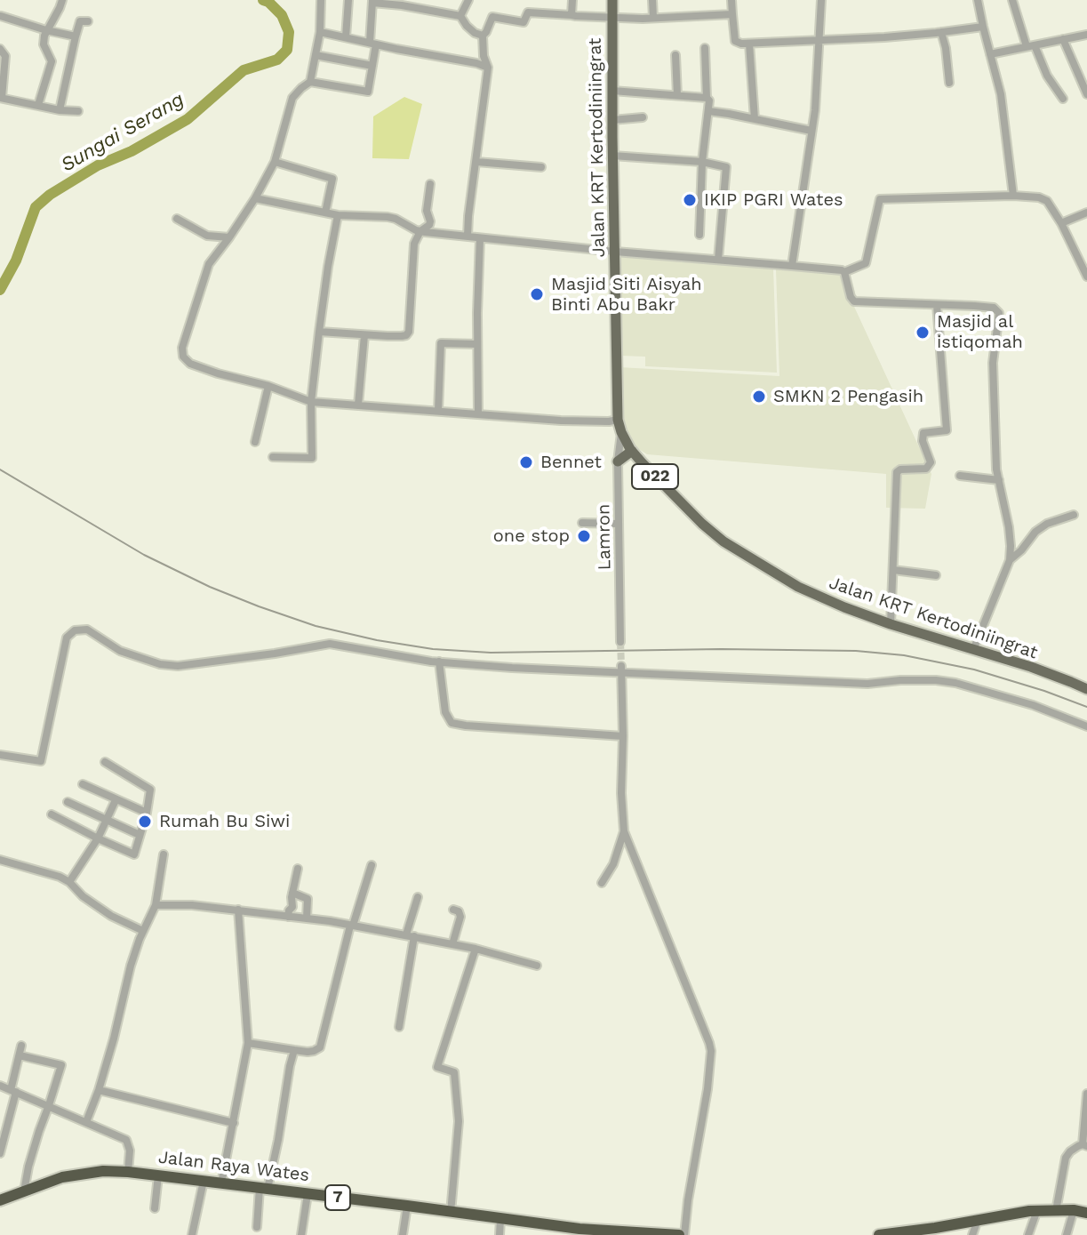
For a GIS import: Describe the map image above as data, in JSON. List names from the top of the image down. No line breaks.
{"streets":{"highway":["Jalan Raya Wates","7"],"main road":["Jalan KRT Kertodiniingrat","022"],"street":["Lamron"]},"crossings":[["Jalan KRT Kertodiniingrat","Lamron"]],"water":["Sungai Serang"],"places":["IKIP PGRI Wates","Masjid Siti Aisyah Binti Abu Bakr","Masjid al istiqomah","SMKN 2 Pengasih","Bennet","one stop","Rumah Bu Siwi"]}
